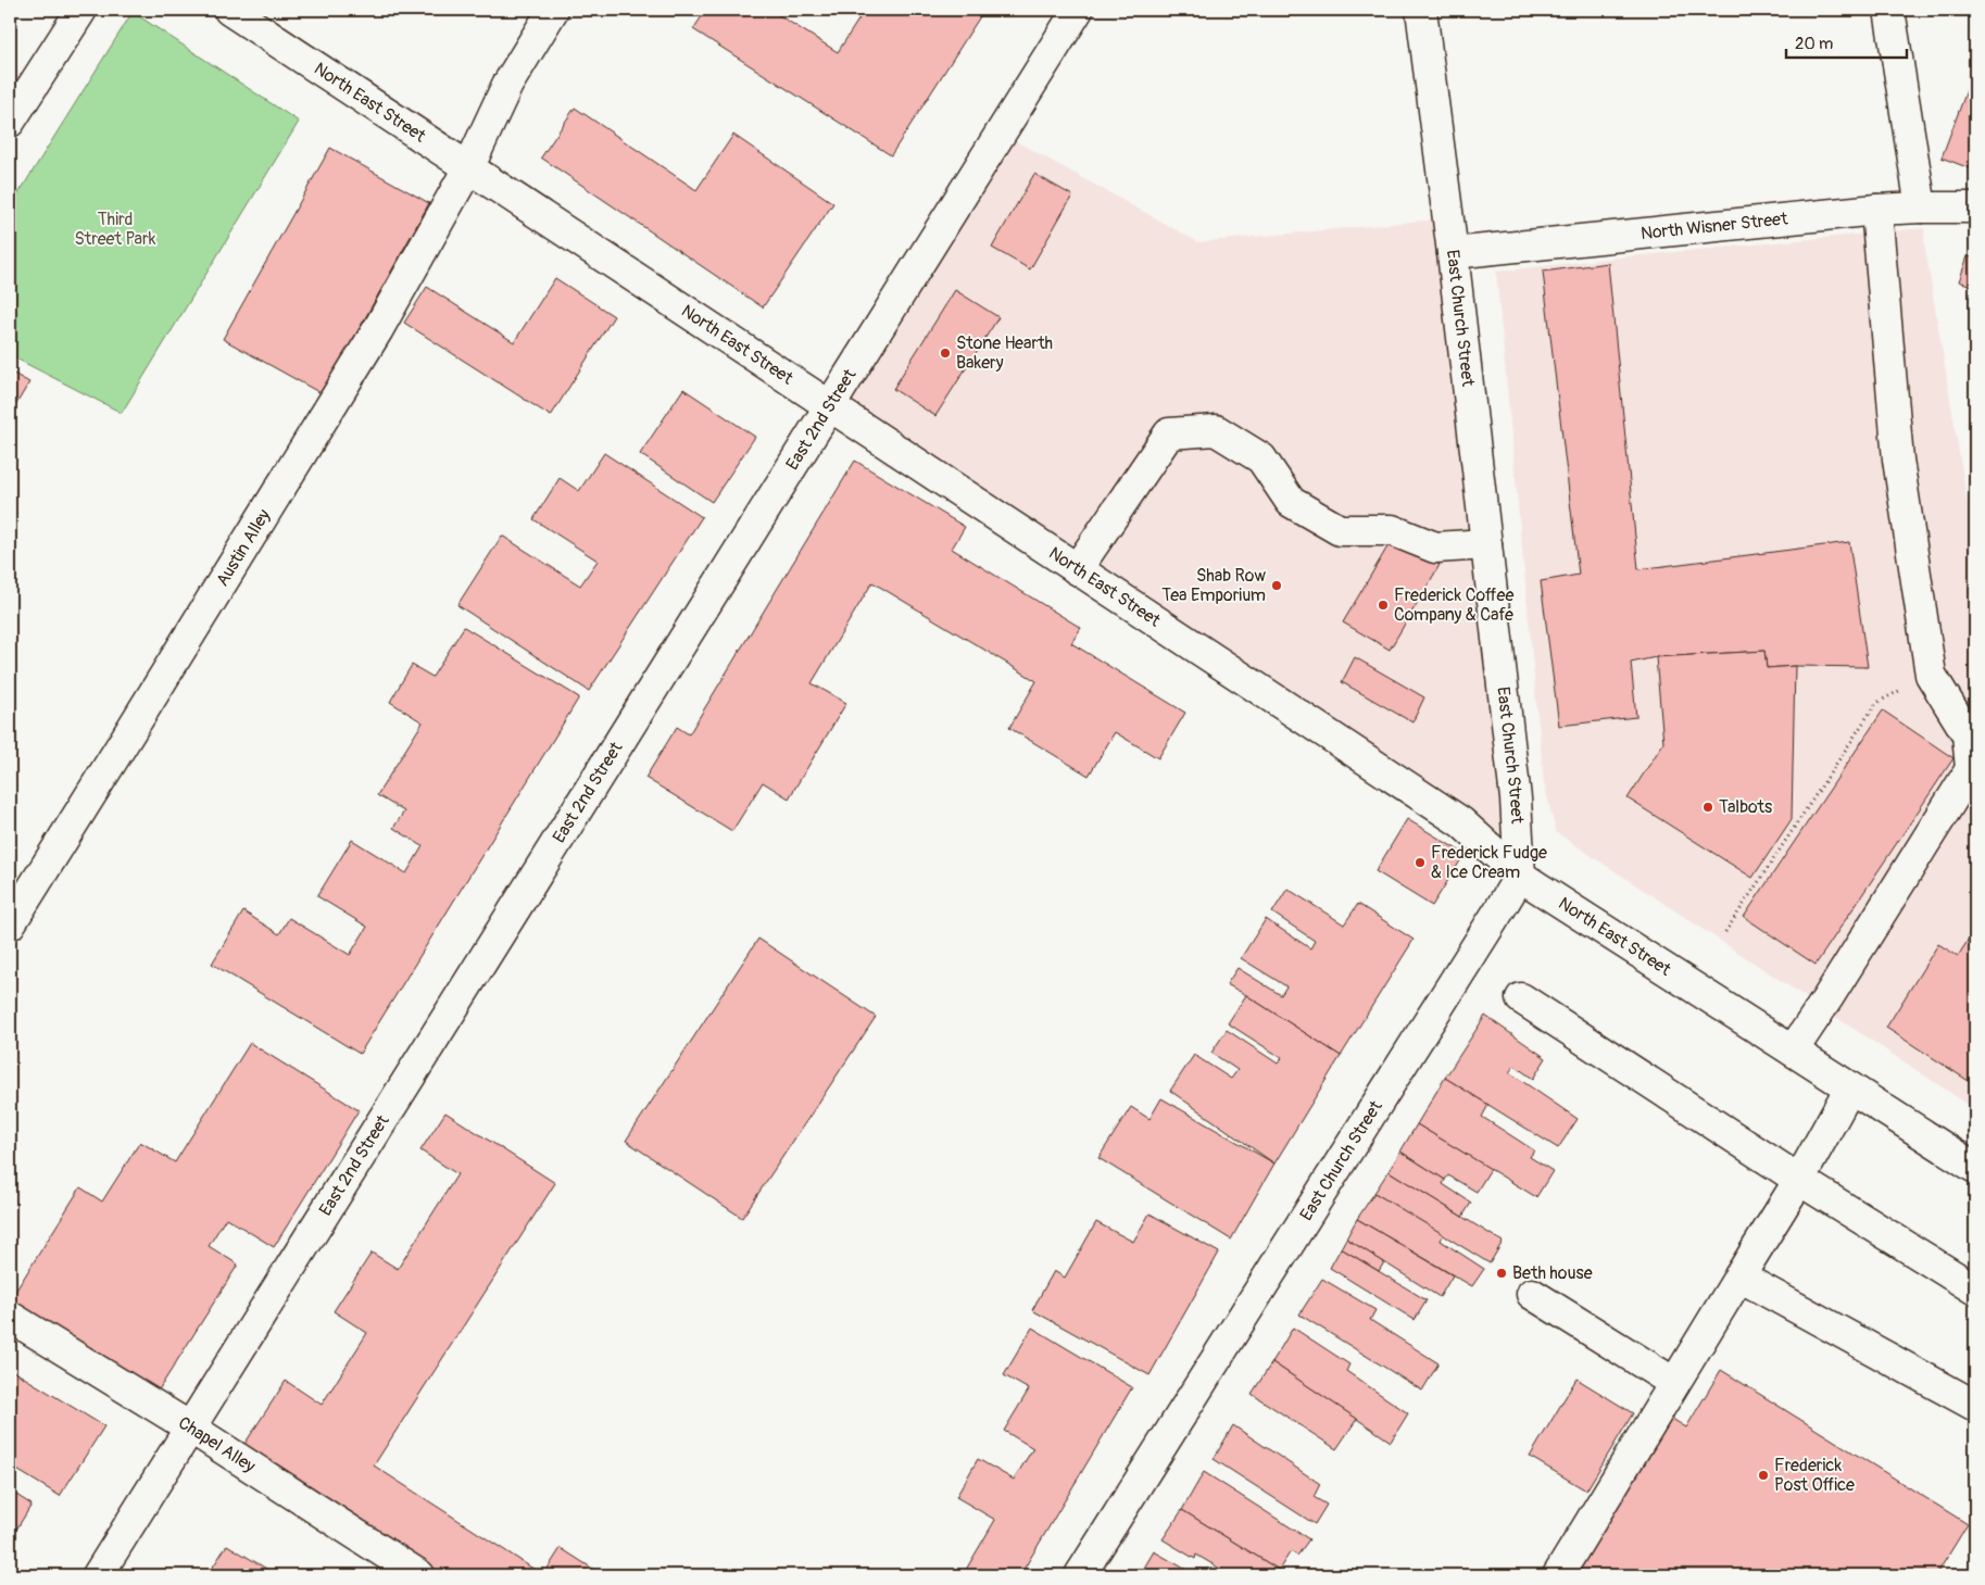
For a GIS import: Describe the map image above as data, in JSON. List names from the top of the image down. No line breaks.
{"streets":{"street":["North East Street","North Wisner Street","East Church Street","East 2nd Street","Austin Alley","Chapel Alley"]},"crossings":[["North East Street","East Church Street"],["North East Street","East 2nd Street"],["North East Street","Austin Alley"],["North Wisner Street","East Church Street"],["East 2nd Street","Chapel Alley"]],"parks":["Third Street Park"],"places":["Stone Hearth Bakery","Shab Row Tea Emporium","Frederick Coffee Company & Cafe","Talbots","Frederick Fudge & Ice Cream","Beth house","Frederick Post Office"],"scale_bar":"20 m"}
